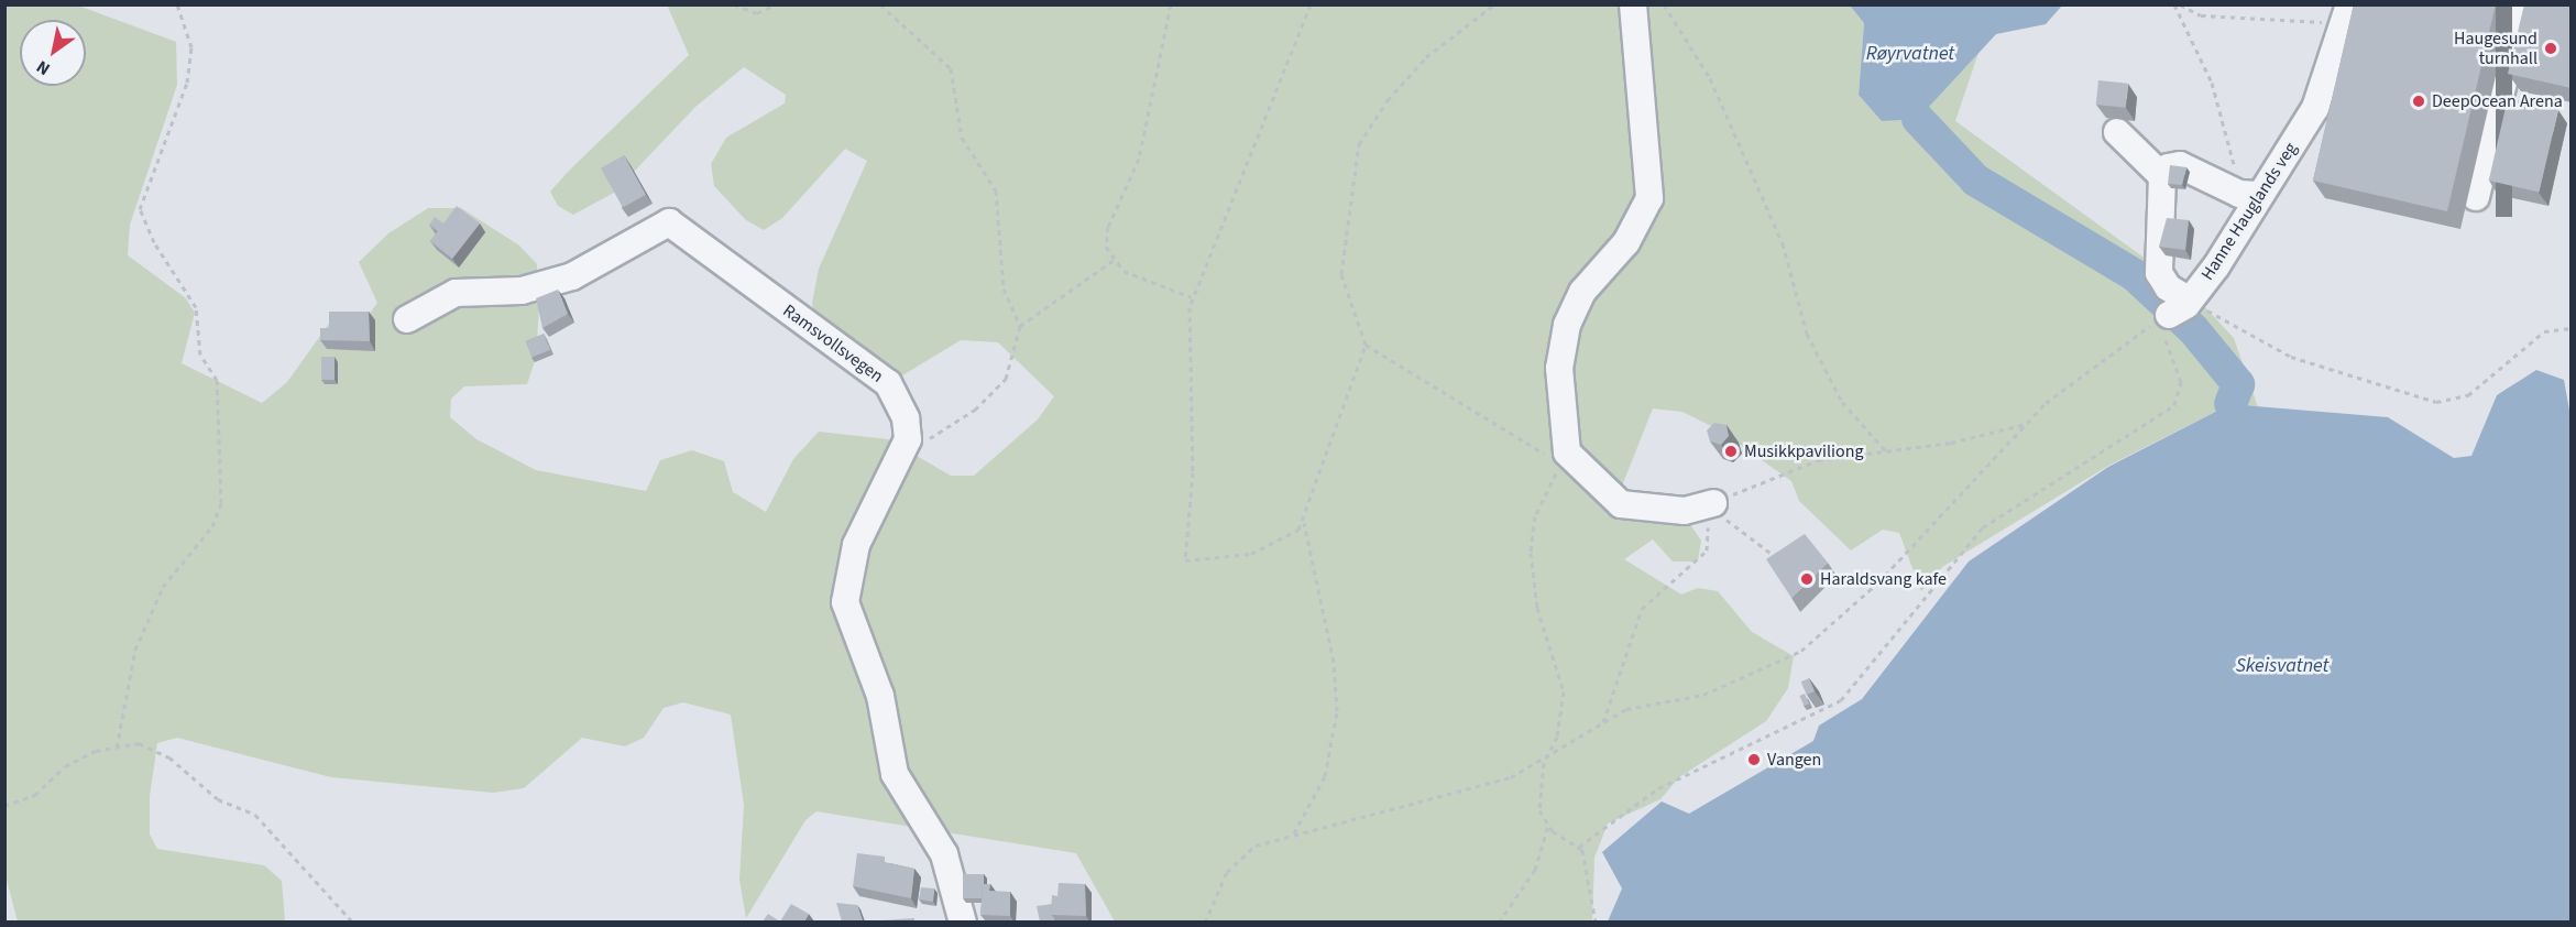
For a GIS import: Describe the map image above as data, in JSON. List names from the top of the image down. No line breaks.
{"streets":{"street":["Hanne Hauglands veg","Ramsvollsvegen"]},"water":["Røyrvatnet","Skeisvatnet"],"places":["Haugesund turnhall","DeepOcean Arena","Musikkpaviliong","Haraldsvang kafe","Vangen"],"north":"bottom left"}
